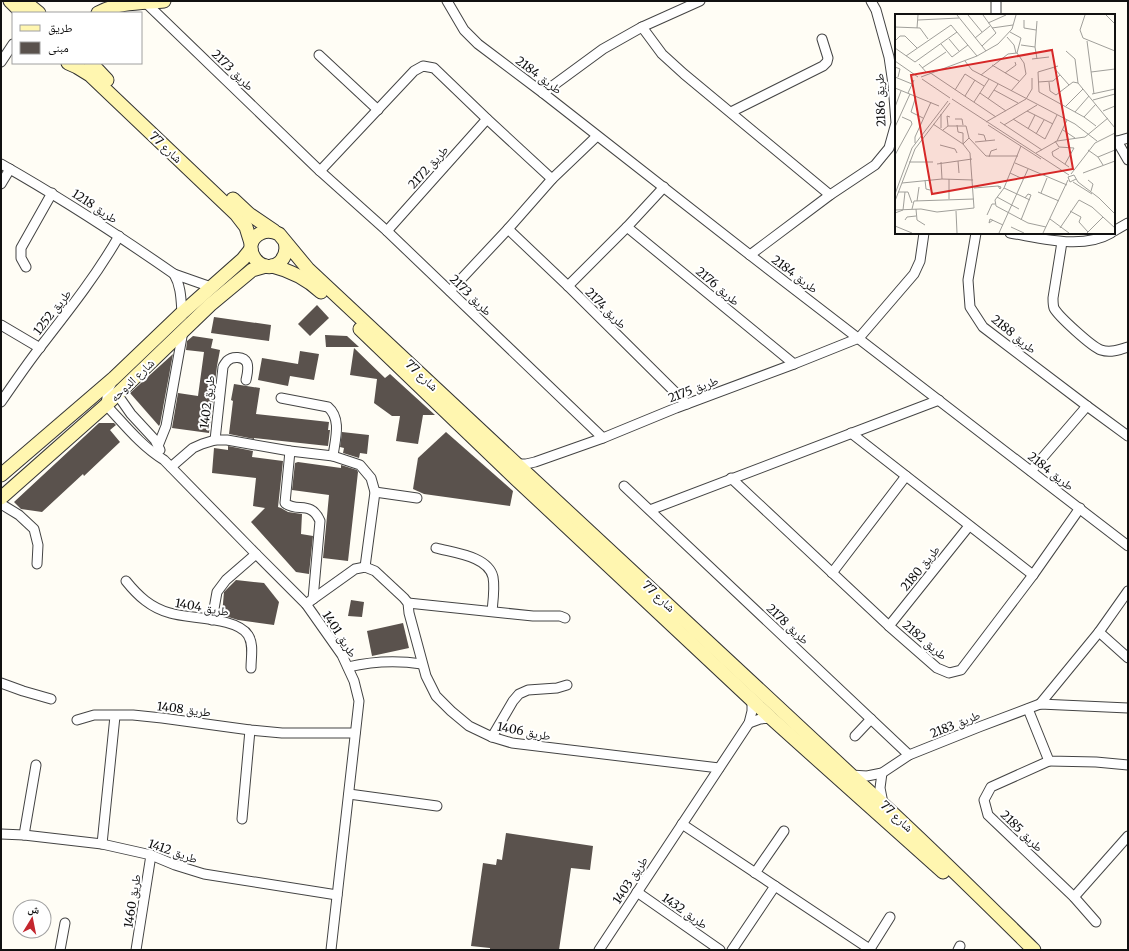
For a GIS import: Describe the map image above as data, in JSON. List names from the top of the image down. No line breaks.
{"streets":{"street":["طريق 2173","طريق 2184","طريق 2186","شارع 77","طريق 2172","طريق 1218","طريق 2176","طريق 2174","طريق 1252","طريق 2188","شارع الدوحه","طريق 2175","طريق 1402","طريق 2180","طريق 1404","طريق 2178","طريق 1401","طريق 2182","طريق 1408","طريق 2183","طريق 1406","طريق 2185","طريق 1412","طريق 1403","طريق 1460","طريق 1432"]},"crossings":[["طريق 2173","طريق 2172"],["طريق 2173","طريق 2175"],["طريق 2184","طريق 2186"],["طريق 2184","طريق 2175"],["طريق 2184","طريق 2182"],["شارع 77","شارع الدوحه"],["شارع 77","طريق 2175"],["شارع 77","طريق 2183"],["شارع 77","طريق 1403"],["طريق 1218","طريق 1252"],["طريق 1218","شارع الدوحه"],["طريق 2176","طريق 2175"],["طريق 2174","طريق 2175"],["شارع الدوحه","طريق 1401"],["طريق 2180","طريق 2182"],["طريق 2178","طريق 2183"],["طريق 1401","طريق 1408"],["طريق 1401","طريق 1412"],["طريق 1406","طريق 1403"],["طريق 1412","طريق 1460"],["طريق 1403","طريق 1432"]],"legend":["طريق","مبنى"],"north":"top"}
